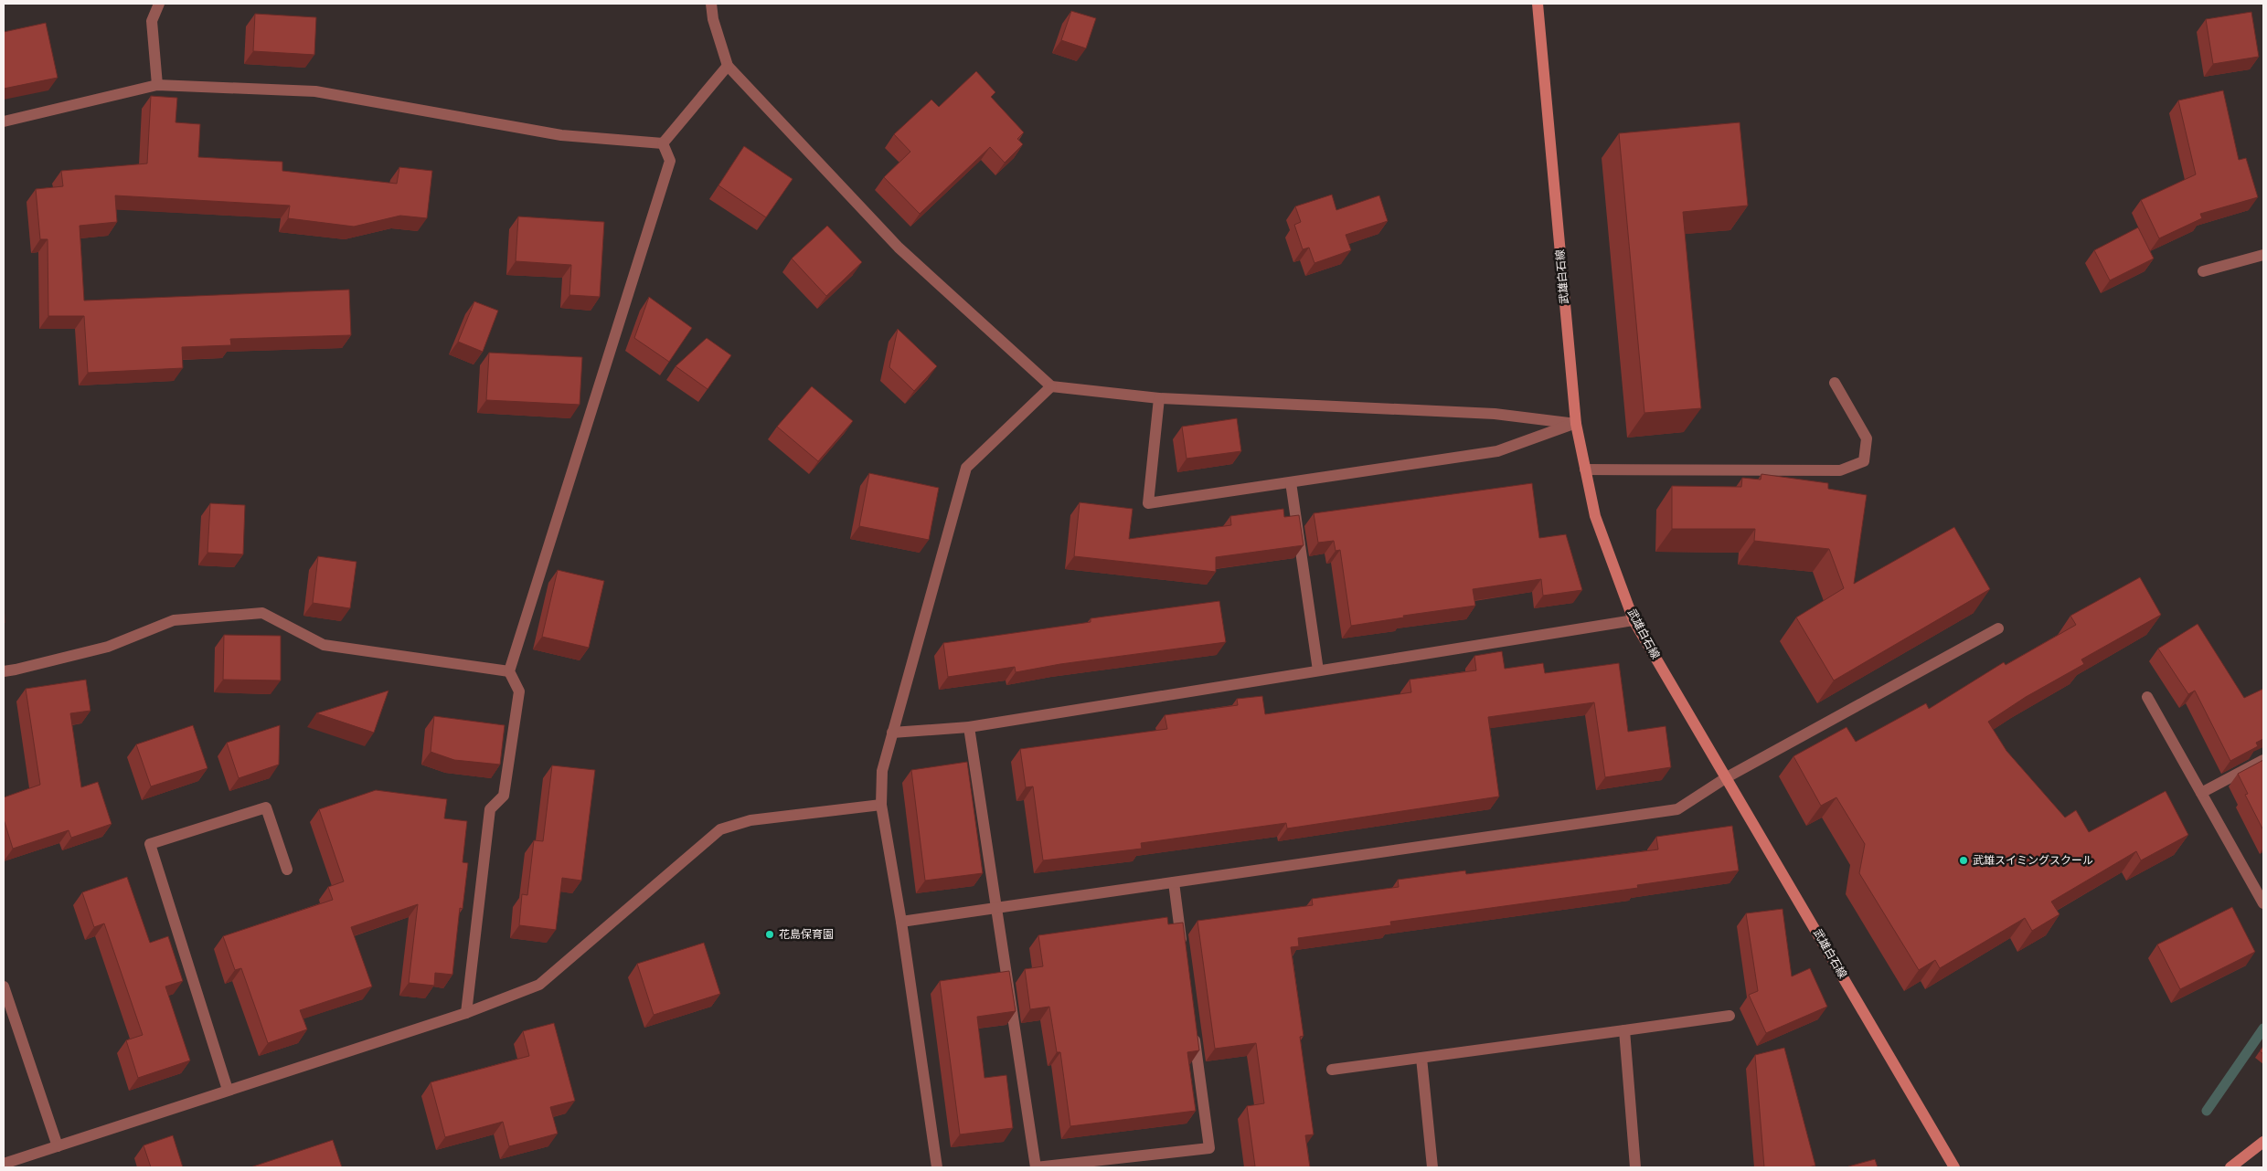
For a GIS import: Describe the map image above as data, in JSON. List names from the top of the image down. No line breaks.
{"streets":{"main road":["武雄白石線"]},"places":["武雄スイミングスクール","花島保育園"]}
